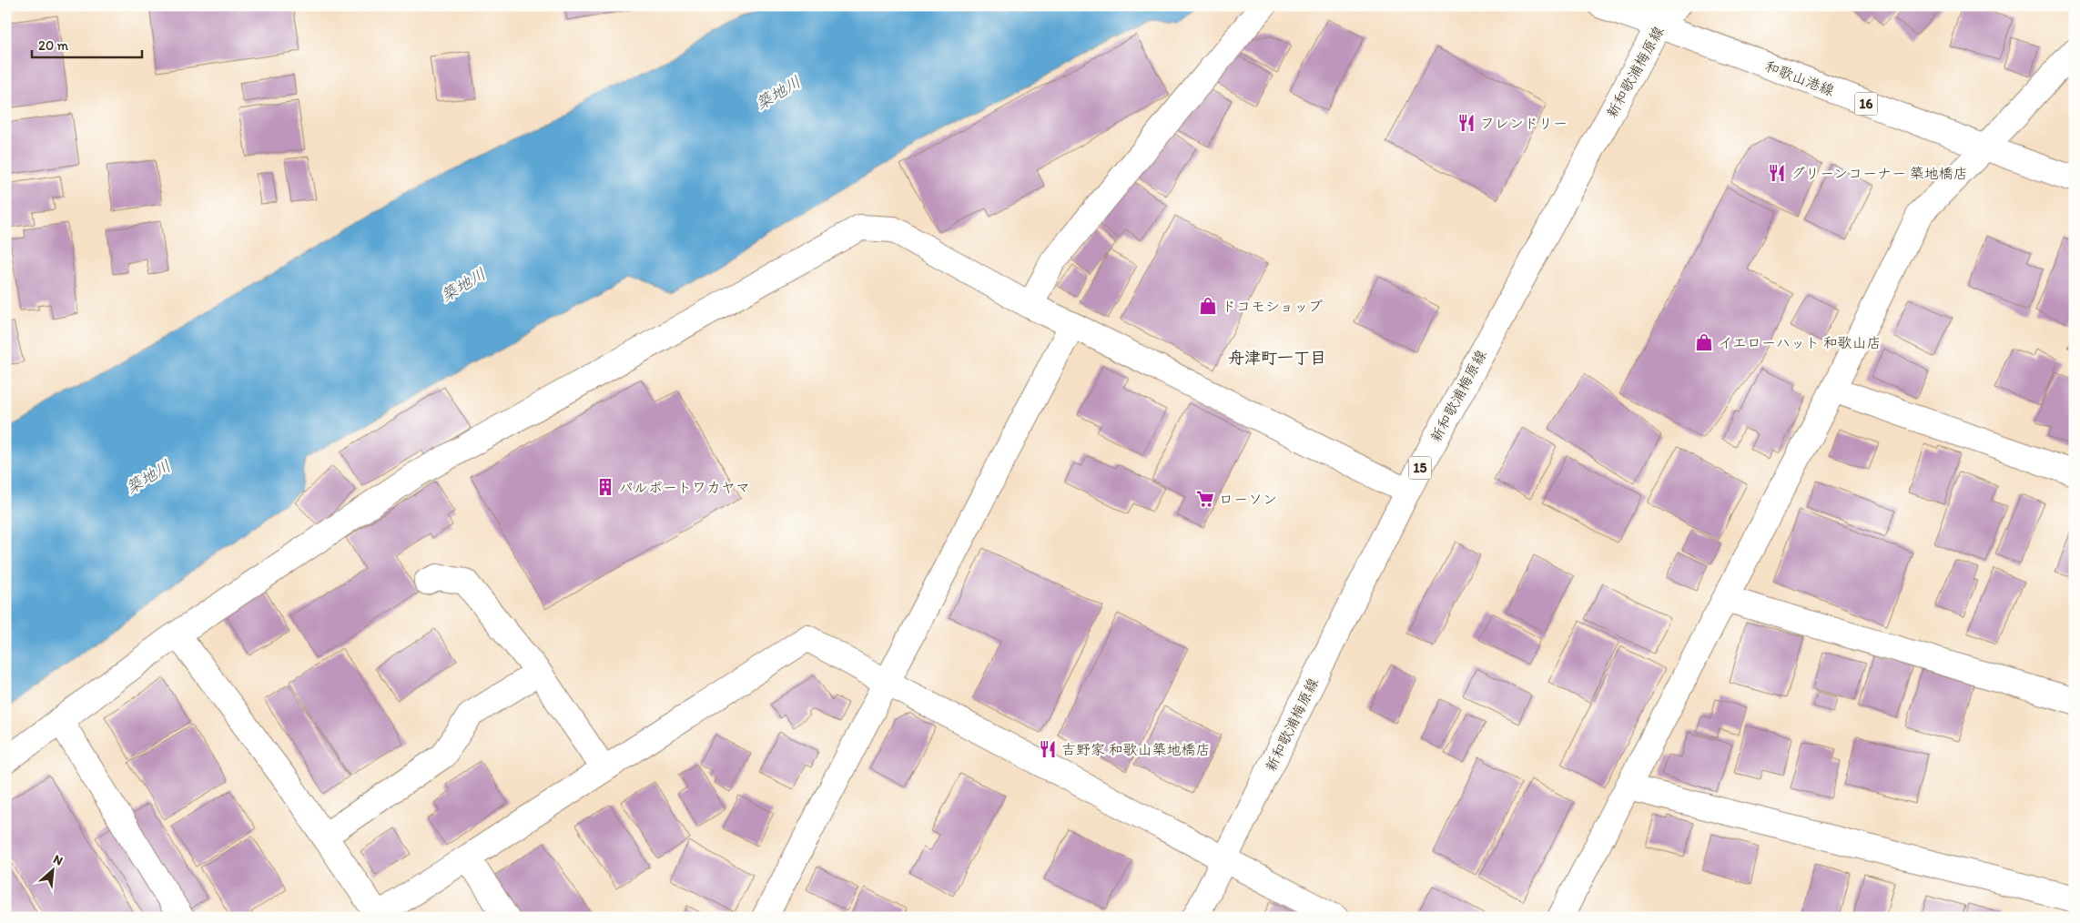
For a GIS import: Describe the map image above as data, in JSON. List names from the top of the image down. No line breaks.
{"streets":{"street":["新和歌浦梅原線","和歌山港線","16","15"]},"crossings":[["新和歌浦梅原線","和歌山港線"]],"districts":["舟津町一丁目"],"water":["築地川"],"places":{"restaurant":["フレンドリー","グリーンコーナー 築地橋店","吉野家 和歌山築地橋店"],"shop":["ドコモショップ","イエローハット 和歌山店"],"building":["パルポートワカヤマ"],"supermarket":["ローソン"]},"scale_bar":"20 m","north":"top right"}
